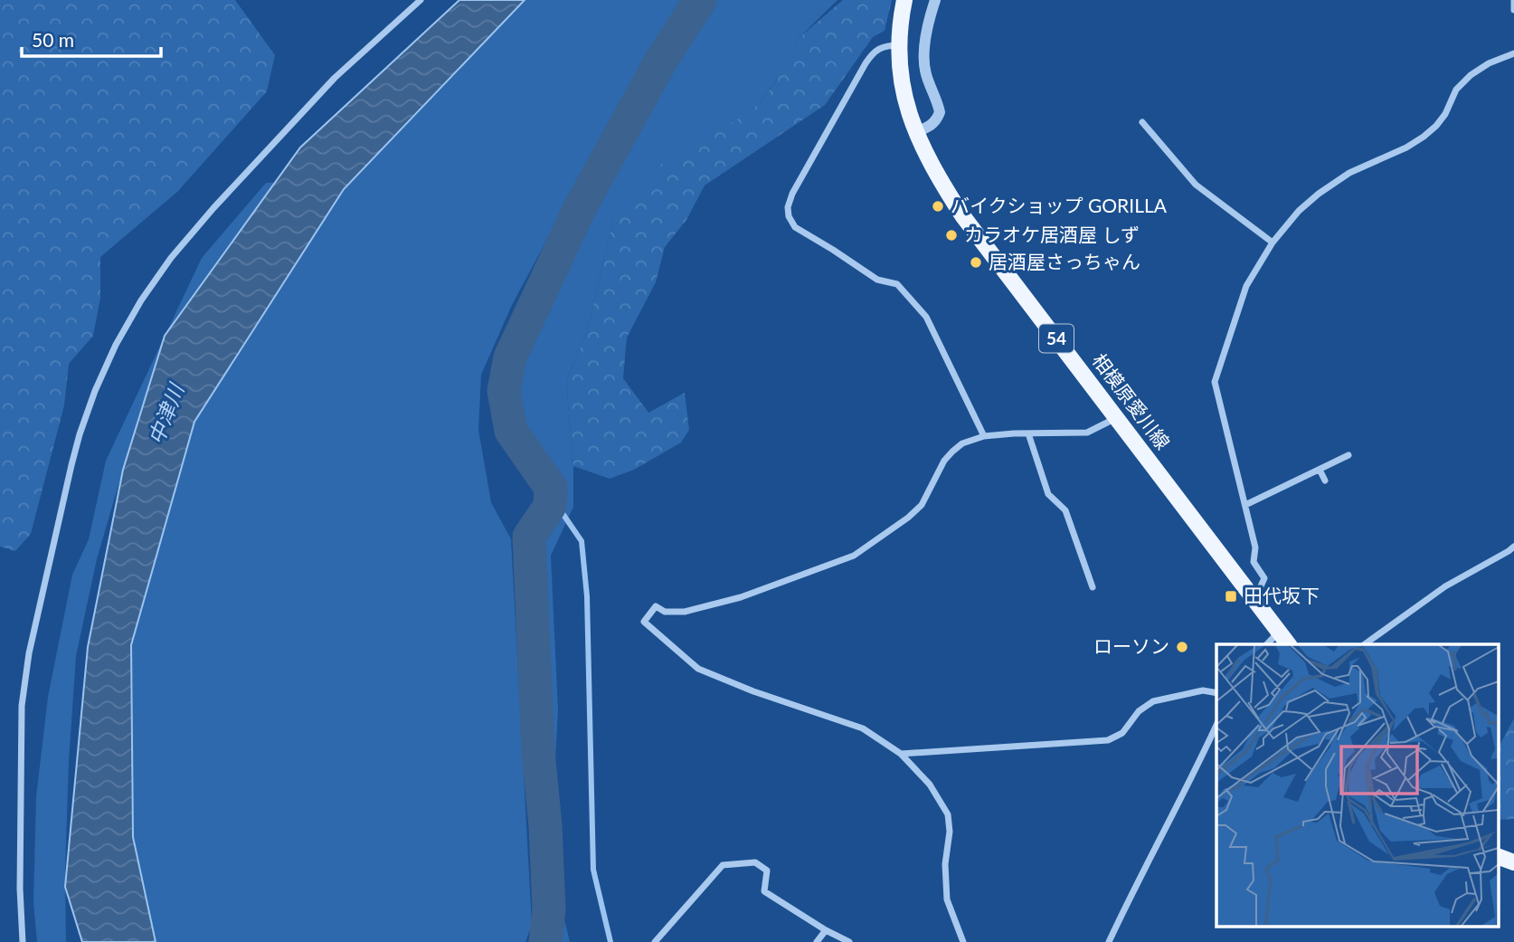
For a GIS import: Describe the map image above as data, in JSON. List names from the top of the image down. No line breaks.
{"streets":{"main road":["54","相模原愛川線"]},"water":["中津川"],"places":{"other":["バイクショップ GORILLA","カラオケ居酒屋 しず","居酒屋さっちゃん","ローソン"],"transit":["田代坂下"]},"scale_bar":"50 m"}
